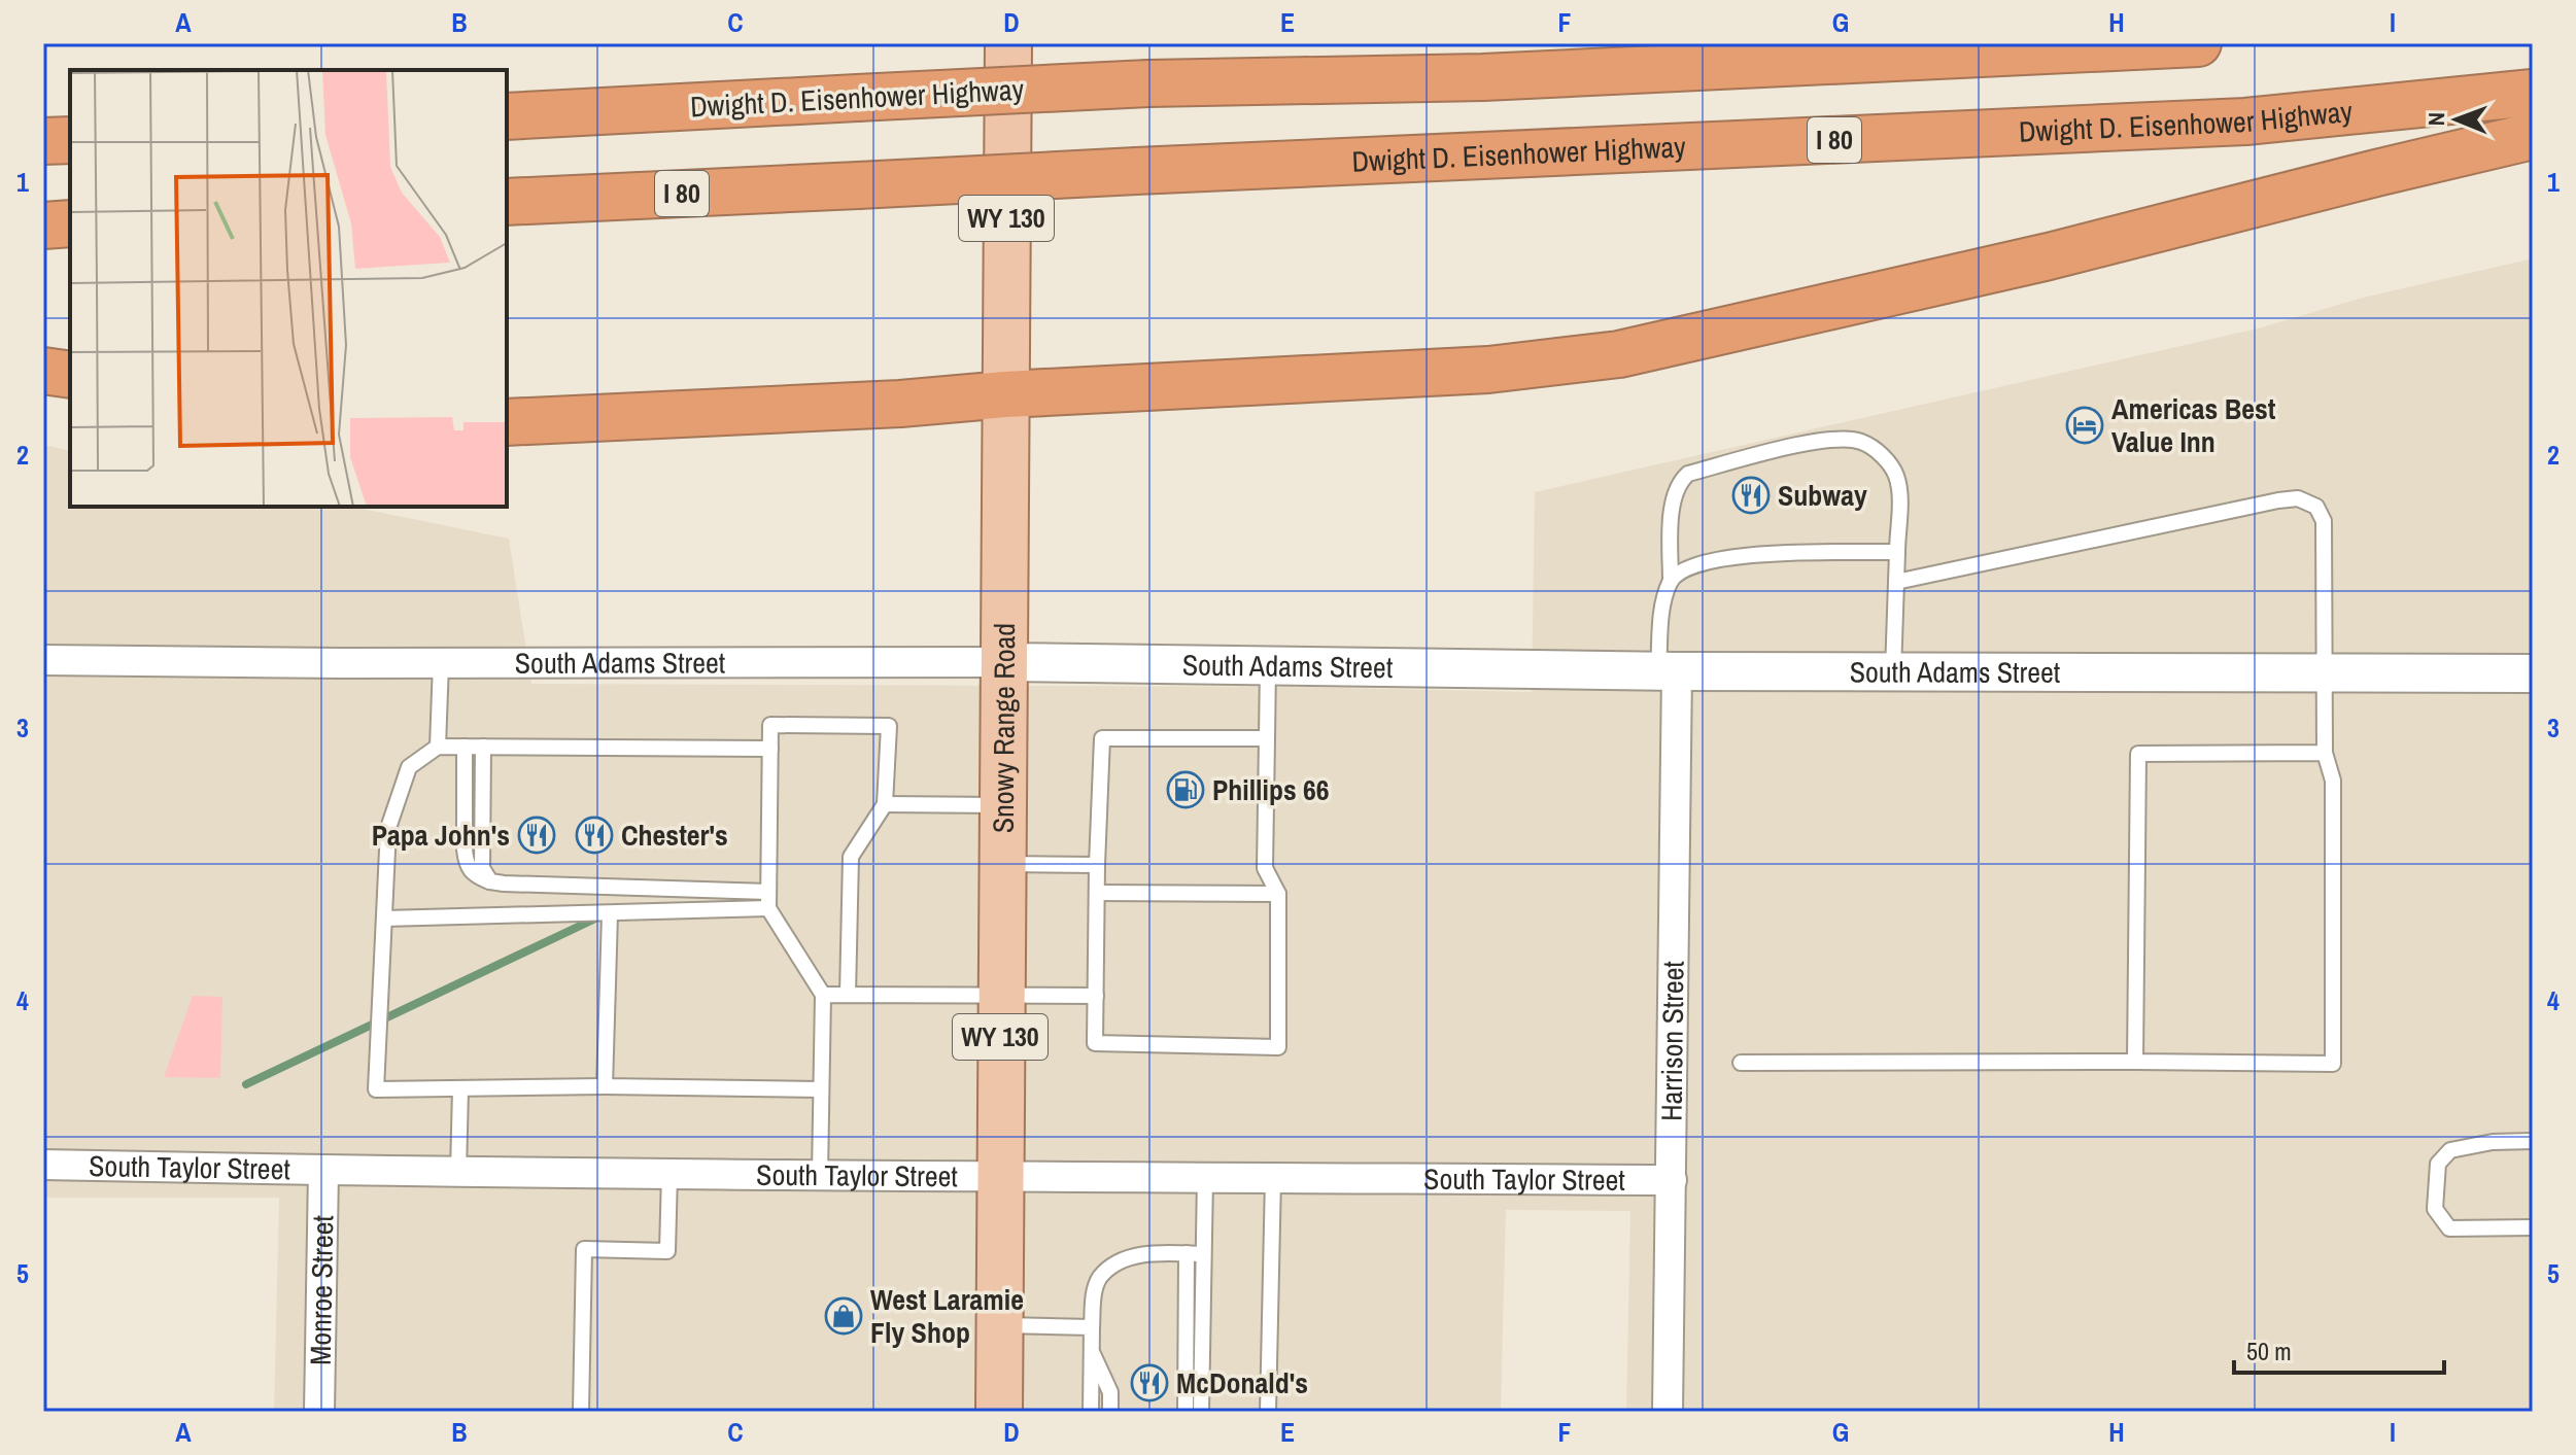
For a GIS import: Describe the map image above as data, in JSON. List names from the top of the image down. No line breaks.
{"streets":{"highway":["Dwight D. Eisenhower Highway","I 80"],"main road":["WY 130","Snowy Range Road"],"street":["South Adams Street","Harrison Street","South Taylor Street","Monroe Street"]},"crossings":[["South Adams Street","Snowy Range Road"],["South Adams Street","Harrison Street"],["Snowy Range Road","South Taylor Street"],["Harrison Street","South Taylor Street"],["South Taylor Street","Monroe Street"]],"places":{"hotel":["Americas Best Value Inn"],"restaurant":["Subway","Papa John's","Chester's","McDonald's"],"fuel station":["Phillips 66"],"shop":["West Laramie Fly Shop"]},"scale_bar":"50 m","north":"left","grid":{"columns":["A","B","C","D","E","F","G","H","I"],"rows":["1","2","3","4","5"]}}
